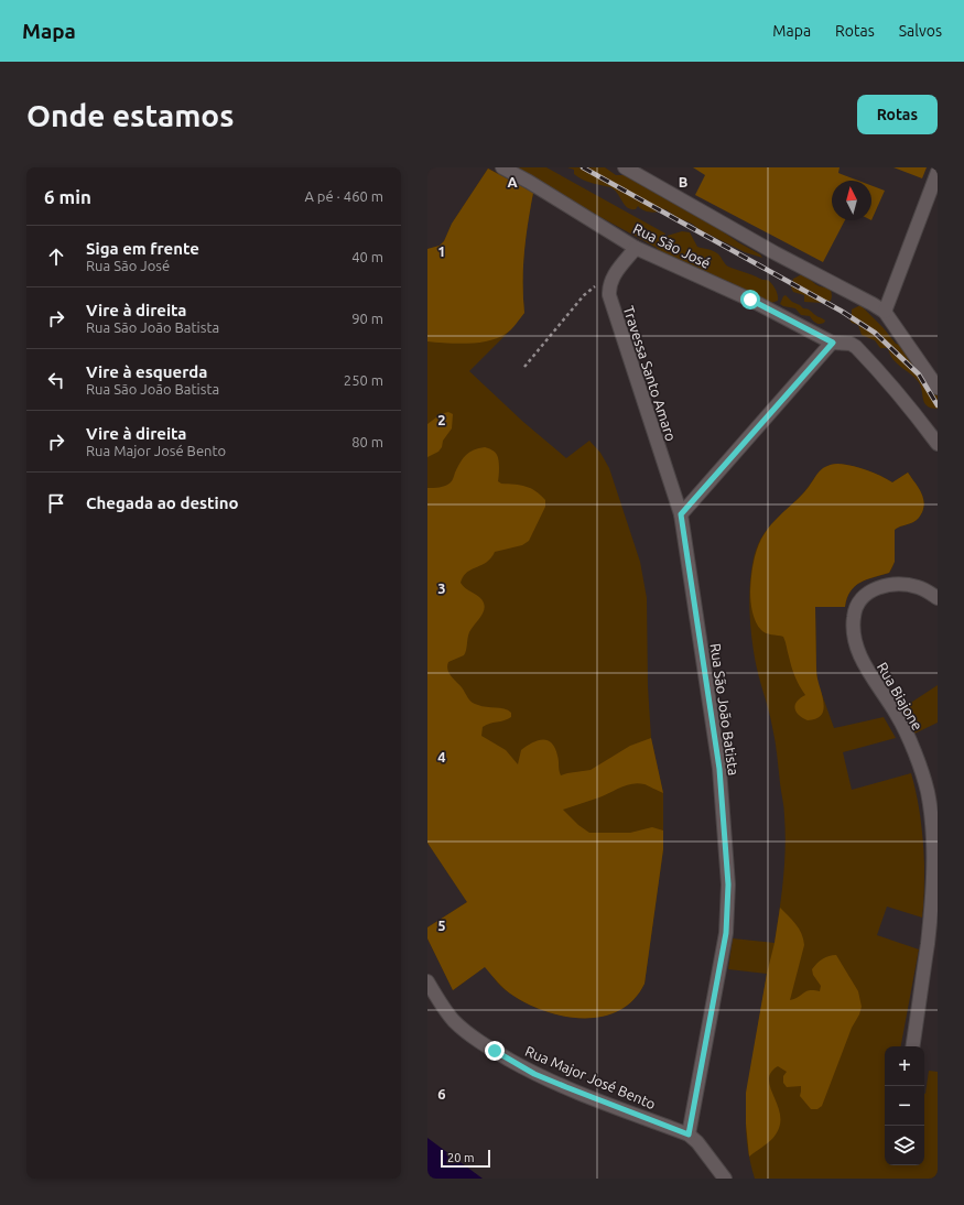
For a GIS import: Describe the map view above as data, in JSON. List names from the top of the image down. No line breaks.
{"streets":{"street":["Rua São José","Travessa Santo Amaro","Rua Biajone","Rua São João Batista","Rua Major José Bento"]},"crossings":[["Travessa Santo Amaro","Rua São João Batista"],["Rua São João Batista","Rua Major José Bento"]],"scale_bar":"20 m","north":"top","page":{"header":"Mapa","nav":["Mapa","Rotas","Salvos"],"buttons":"Rotas","title":"Onde estamos","heading":["6 min","A pé · 460 m"],"list":[["Siga em frente","Rua São José","40 m"],["Vire à direita","Rua São João Batista","90 m"],["Vire à esquerda","Rua São João Batista","250 m"],["Vire à direita","Rua Major José Bento","80 m"],"Chegada ao destino"],"map_buttons":["+","−"],"scale":"20 m"},"grid":{"columns":["A","B"],"rows":["1","2","3","4","5","6"]}}
